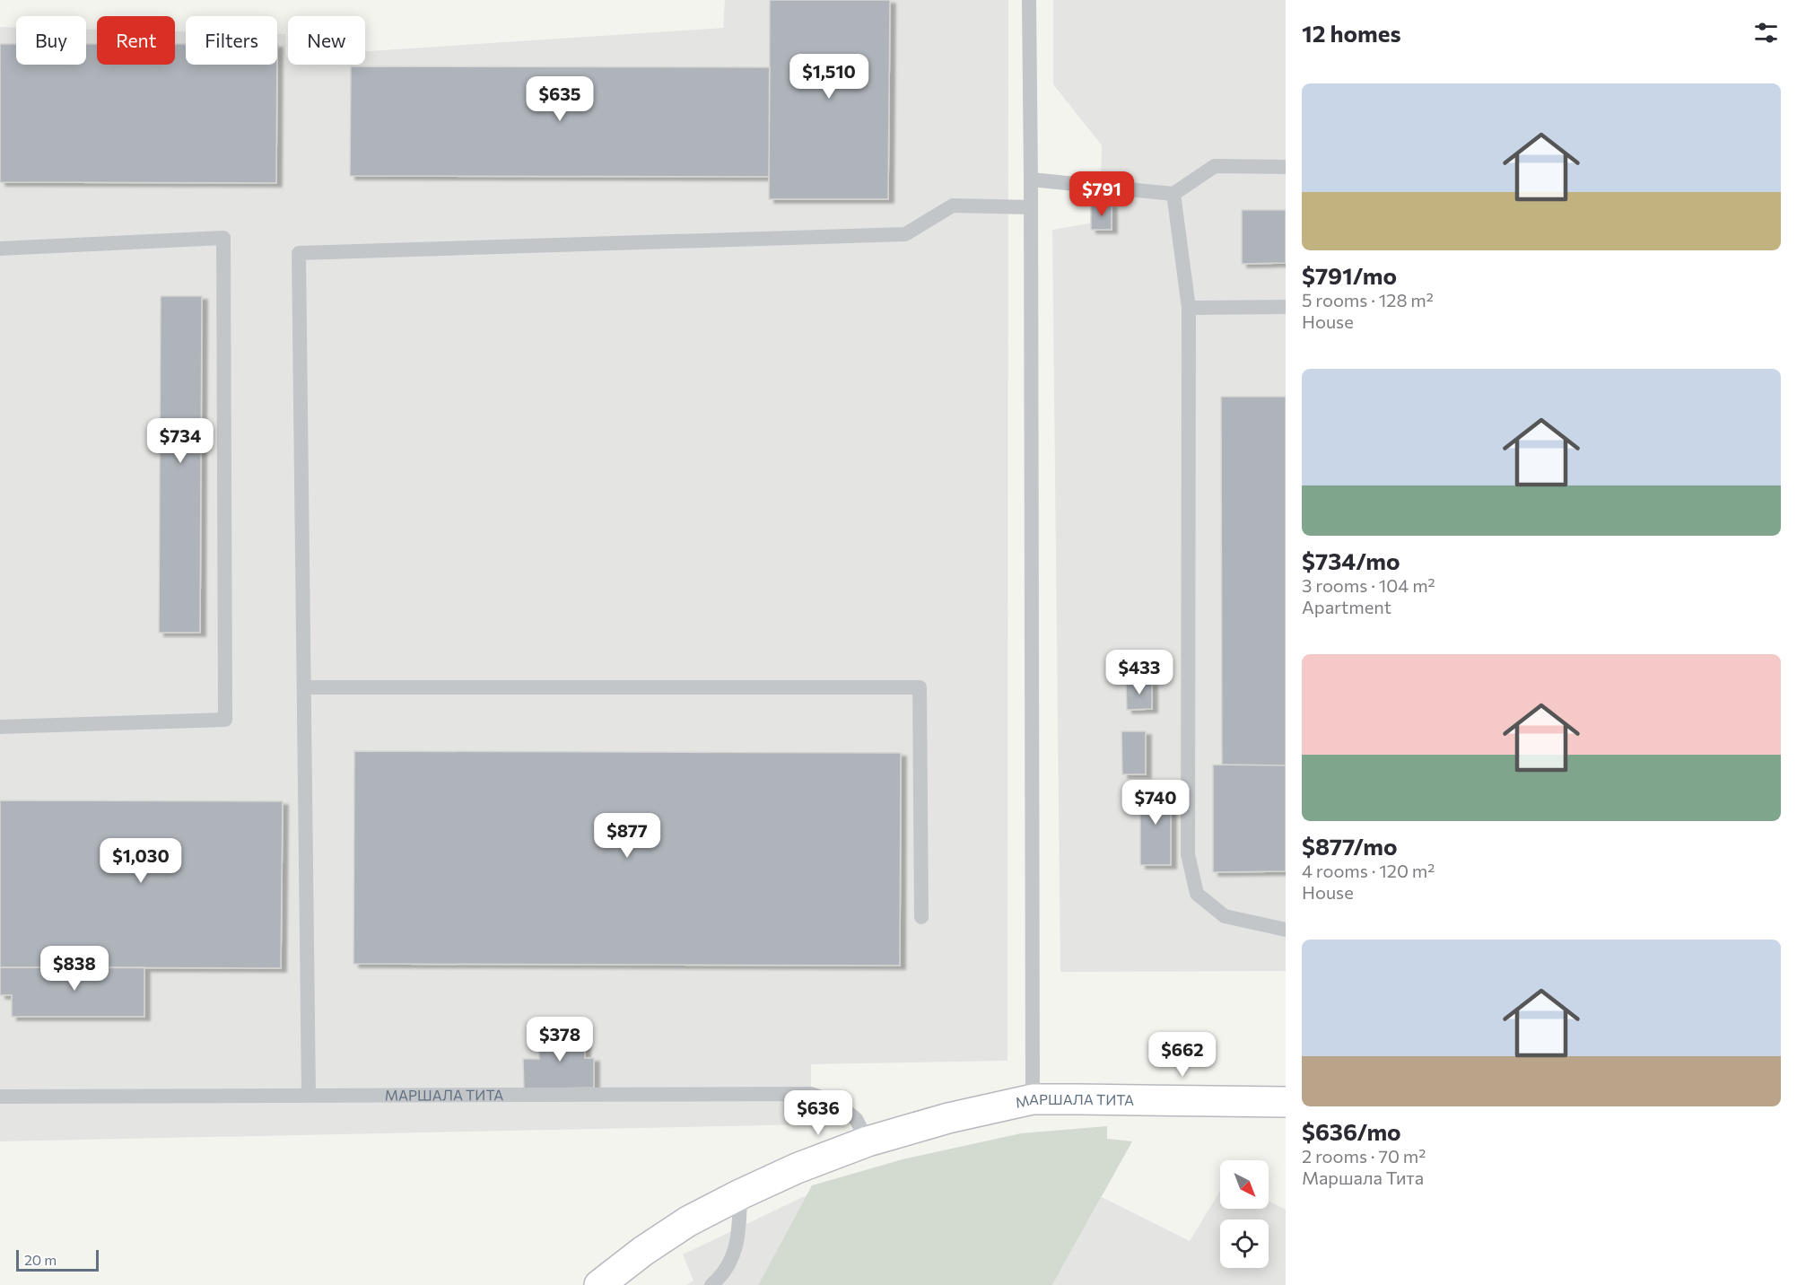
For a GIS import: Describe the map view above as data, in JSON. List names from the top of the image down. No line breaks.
{"streets":{"main road":["МАРШАЛА ТИТА"]},"scale_bar":"20 m","north":"bottom right","page":{"heading":"12 homes","chip":["Buy","Rent","Filters","New"],"price":["$1,510","$635","$791","$734","$433","$740","$877","$1,030","$838","$378","$662","$636"],"list":[{"name":"$791/mo","note":"5 rooms · 128 m² · House"},{"name":"$734/mo","note":"3 rooms · 104 m² · Apartment"},{"name":"$877/mo","note":"4 rooms · 120 m² · House"},{"name":"$636/mo","note":"2 rooms · 70 m² · Маршала Тита"}],"scale":"20 m"}}
